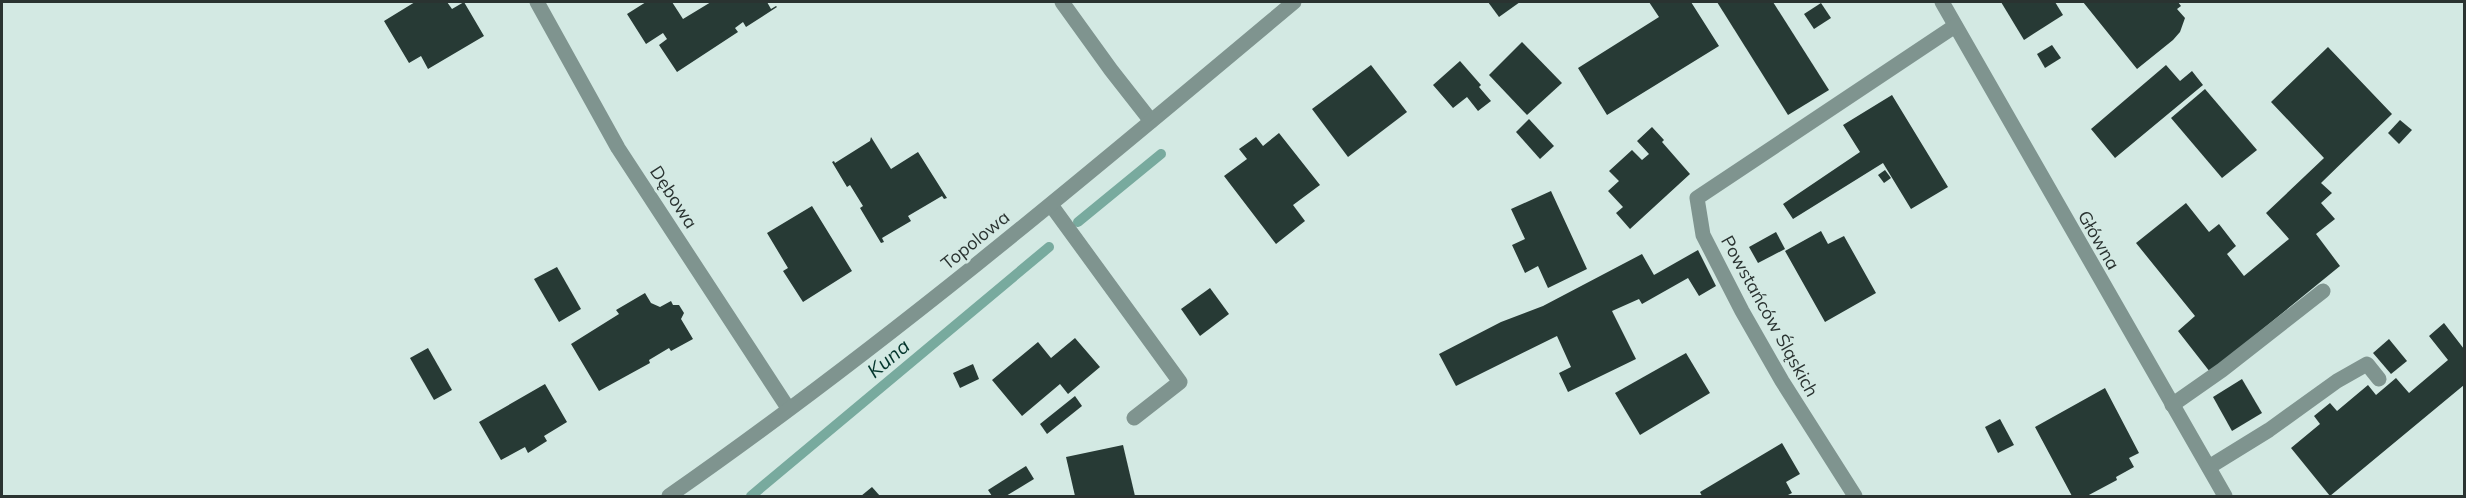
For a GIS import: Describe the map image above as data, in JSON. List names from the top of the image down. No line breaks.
{"streets":{"street":["Dębowa","Topolowa","Główna","Powstańców Śląskich"]},"crossings":[["Dębowa","Topolowa"],["Główna","Powstańców Śląskich"]],"water":["Kuna"]}
